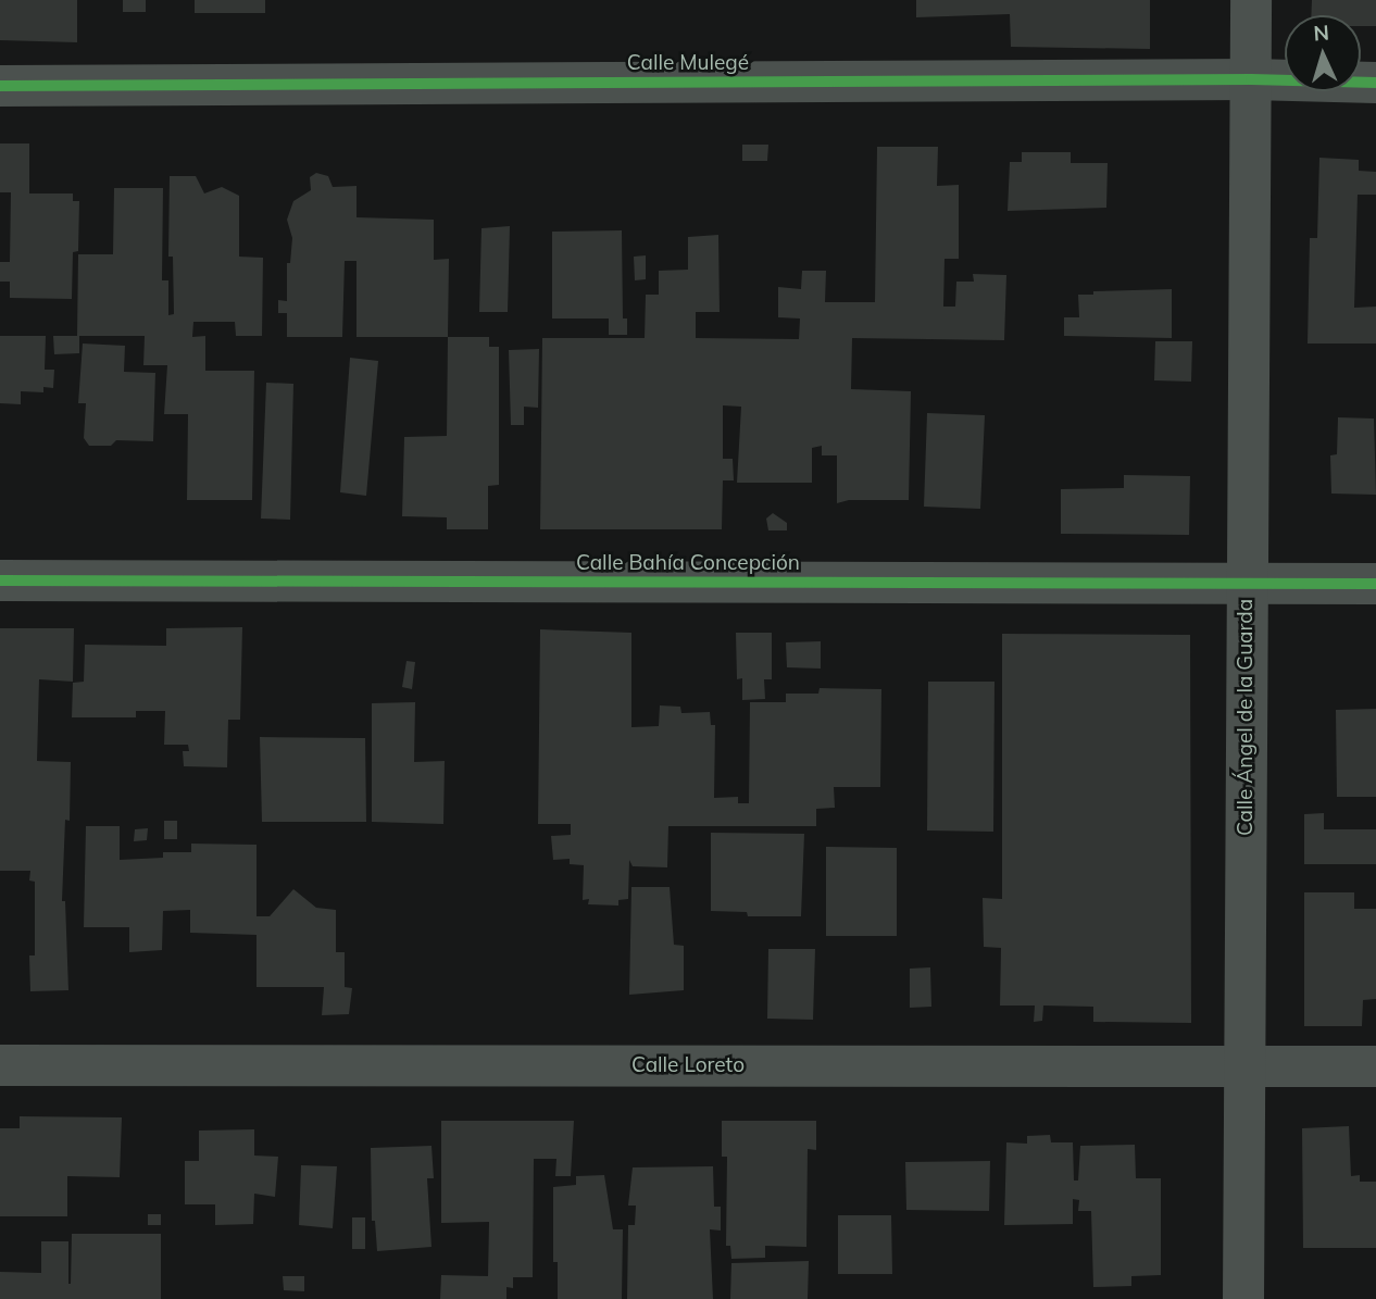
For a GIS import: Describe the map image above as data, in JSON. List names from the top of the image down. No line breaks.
{"streets":{"street":["Calle Mulegé","Calle Bahía Concepción","Calle Ángel de la Guarda","Calle Loreto"]},"crossings":[["Calle Mulegé","Calle Ángel de la Guarda"],["Calle Bahía Concepción","Calle Ángel de la Guarda"],["Calle Ángel de la Guarda","Calle Loreto"]],"north":"top"}
